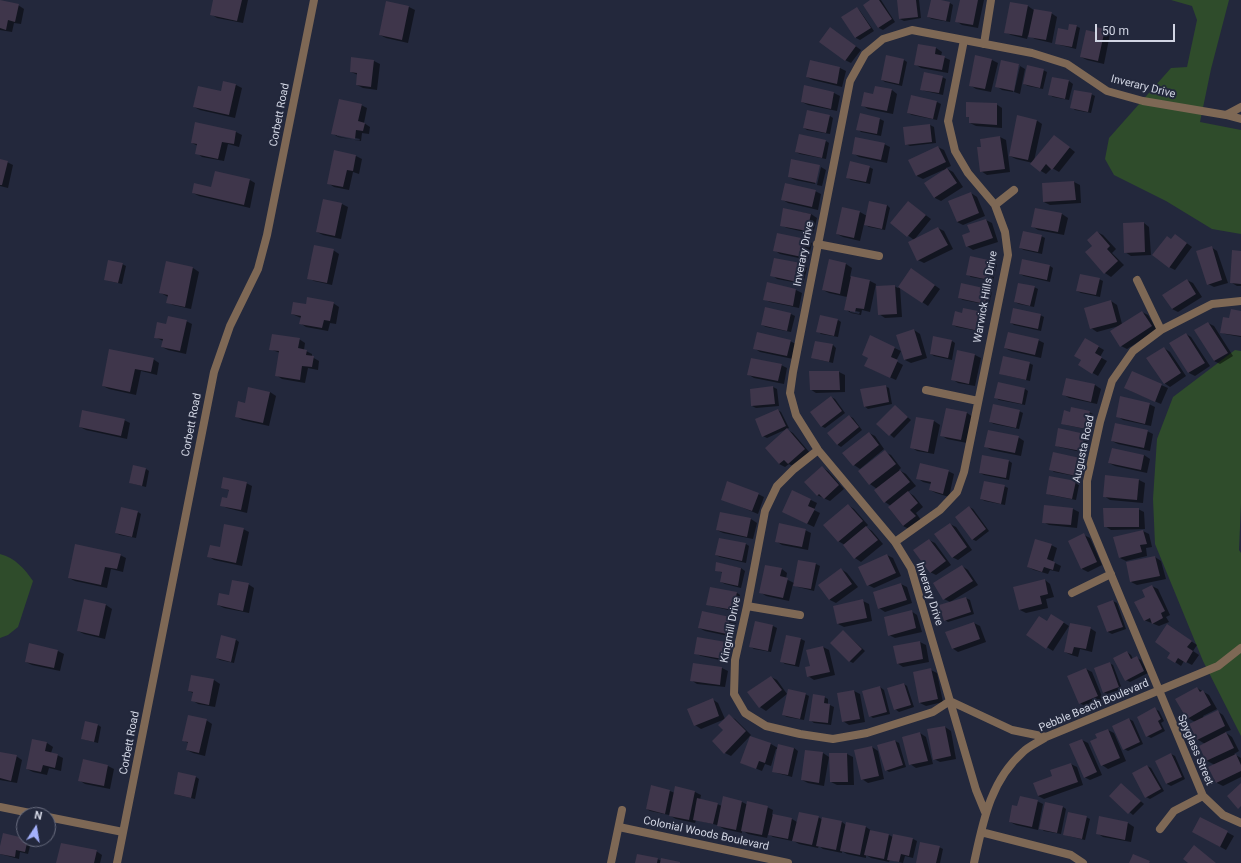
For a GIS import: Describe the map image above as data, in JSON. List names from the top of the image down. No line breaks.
{"streets":{"street":["Inverary Drive","Corbett Road","Warwick Hills Drive","Augusta Road","Kingmill Drive","Pebble Beach Boulevard","Spyglass Street","Colonial Woods Boulevard"]},"crossings":[["Inverary Drive","Warwick Hills Drive"],["Inverary Drive","Kingmill Drive"],["Inverary Drive","Pebble Beach Boulevard"],["Augusta Road","Pebble Beach Boulevard"],["Augusta Road","Spyglass Street"],["Pebble Beach Boulevard","Spyglass Street"]],"scale_bar":"50 m","north":"top"}
